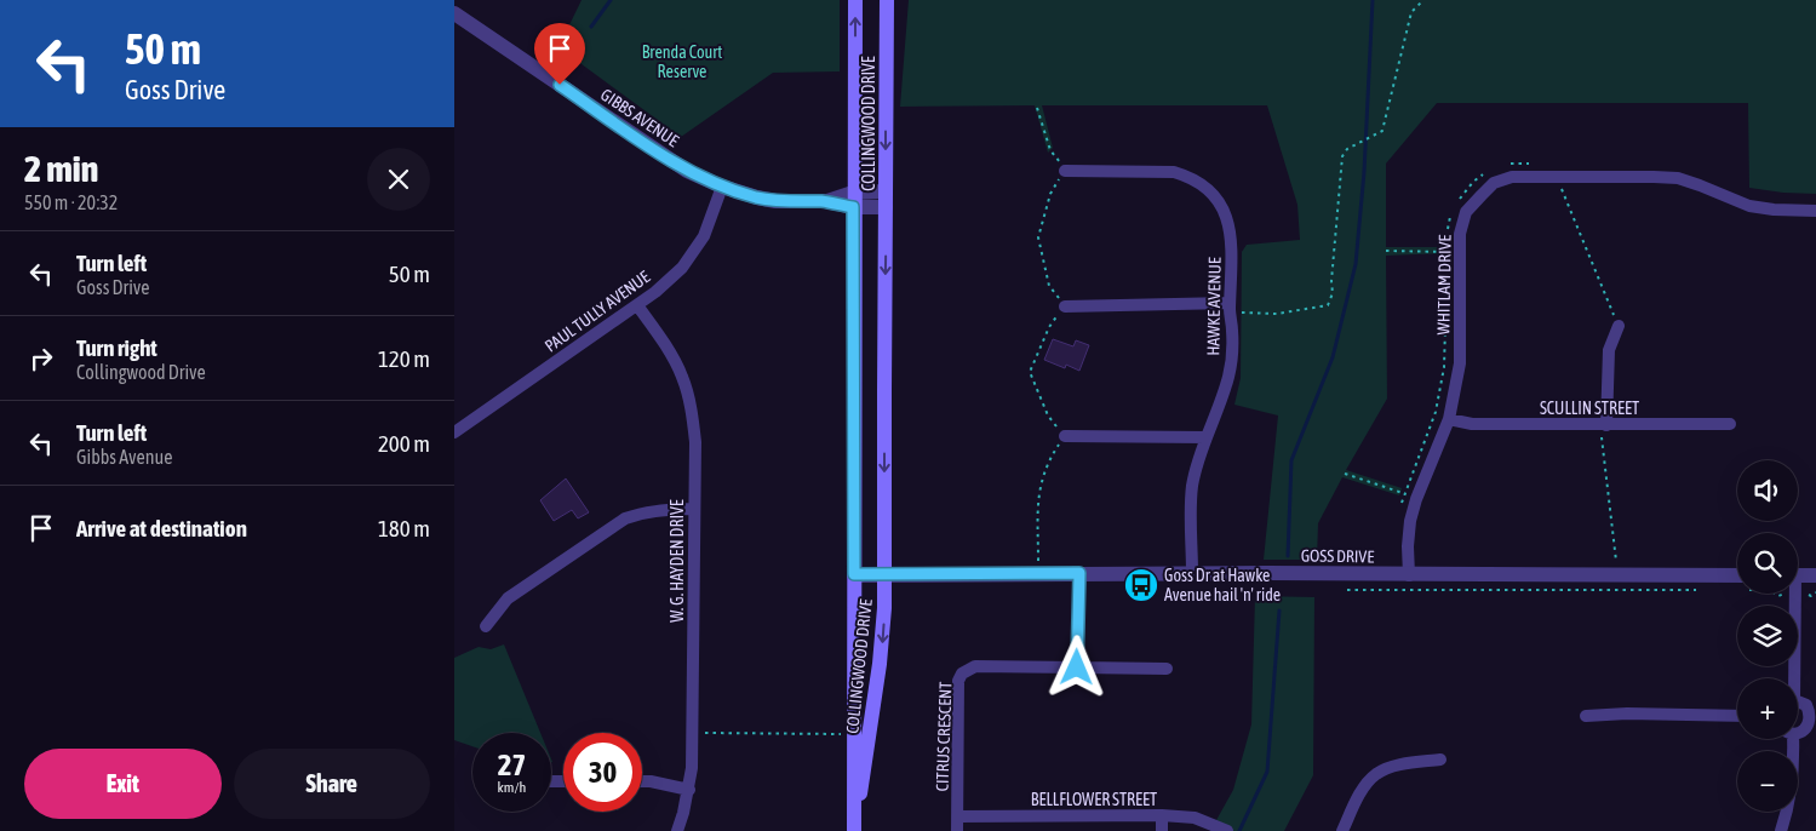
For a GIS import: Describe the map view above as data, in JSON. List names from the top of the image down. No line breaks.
{"streets":{"main road":["COLLINGWOOD DRIVE"],"street":["GIBBS AVENUE","WHITLAM DRIVE","HAWKE AVENUE","PAUL TULLY AVENUE","SCULLIN STREET","GOSS DRIVE","W. G. HAYDEN DRIVE","CITRUS CRESCENT","BELLFLOWER STREET"]},"crossings":[["GIBBS AVENUE","COLLINGWOOD DRIVE"],["GIBBS AVENUE","PAUL TULLY AVENUE"],["COLLINGWOOD DRIVE","GOSS DRIVE"],["WHITLAM DRIVE","SCULLIN STREET"],["WHITLAM DRIVE","GOSS DRIVE"],["HAWKE AVENUE","GOSS DRIVE"],["PAUL TULLY AVENUE","W. G. HAYDEN DRIVE"],["CITRUS CRESCENT","BELLFLOWER STREET"]],"parks":["Brenda Court Reserve"],"places":{"bus stop":["Goss Dr at Hawke Avenue hail 'n' ride"]},"page":{"turn":["50 m","Goss Drive"],"heading":["2 min","550 m · 20:32"],"list":[{"name":"Turn left","note":"Goss Drive","value":"50 m"},{"name":"Turn right","note":"Collingwood Drive","value":"120 m"},{"name":"Turn left","note":"Gibbs Avenue","value":"200 m"},{"name":"Arrive at destination","value":"180 m"}],"map_buttons":["+","−"],"speed":"27 km/h","limit":"30","buttons":["Exit","Share"]}}
